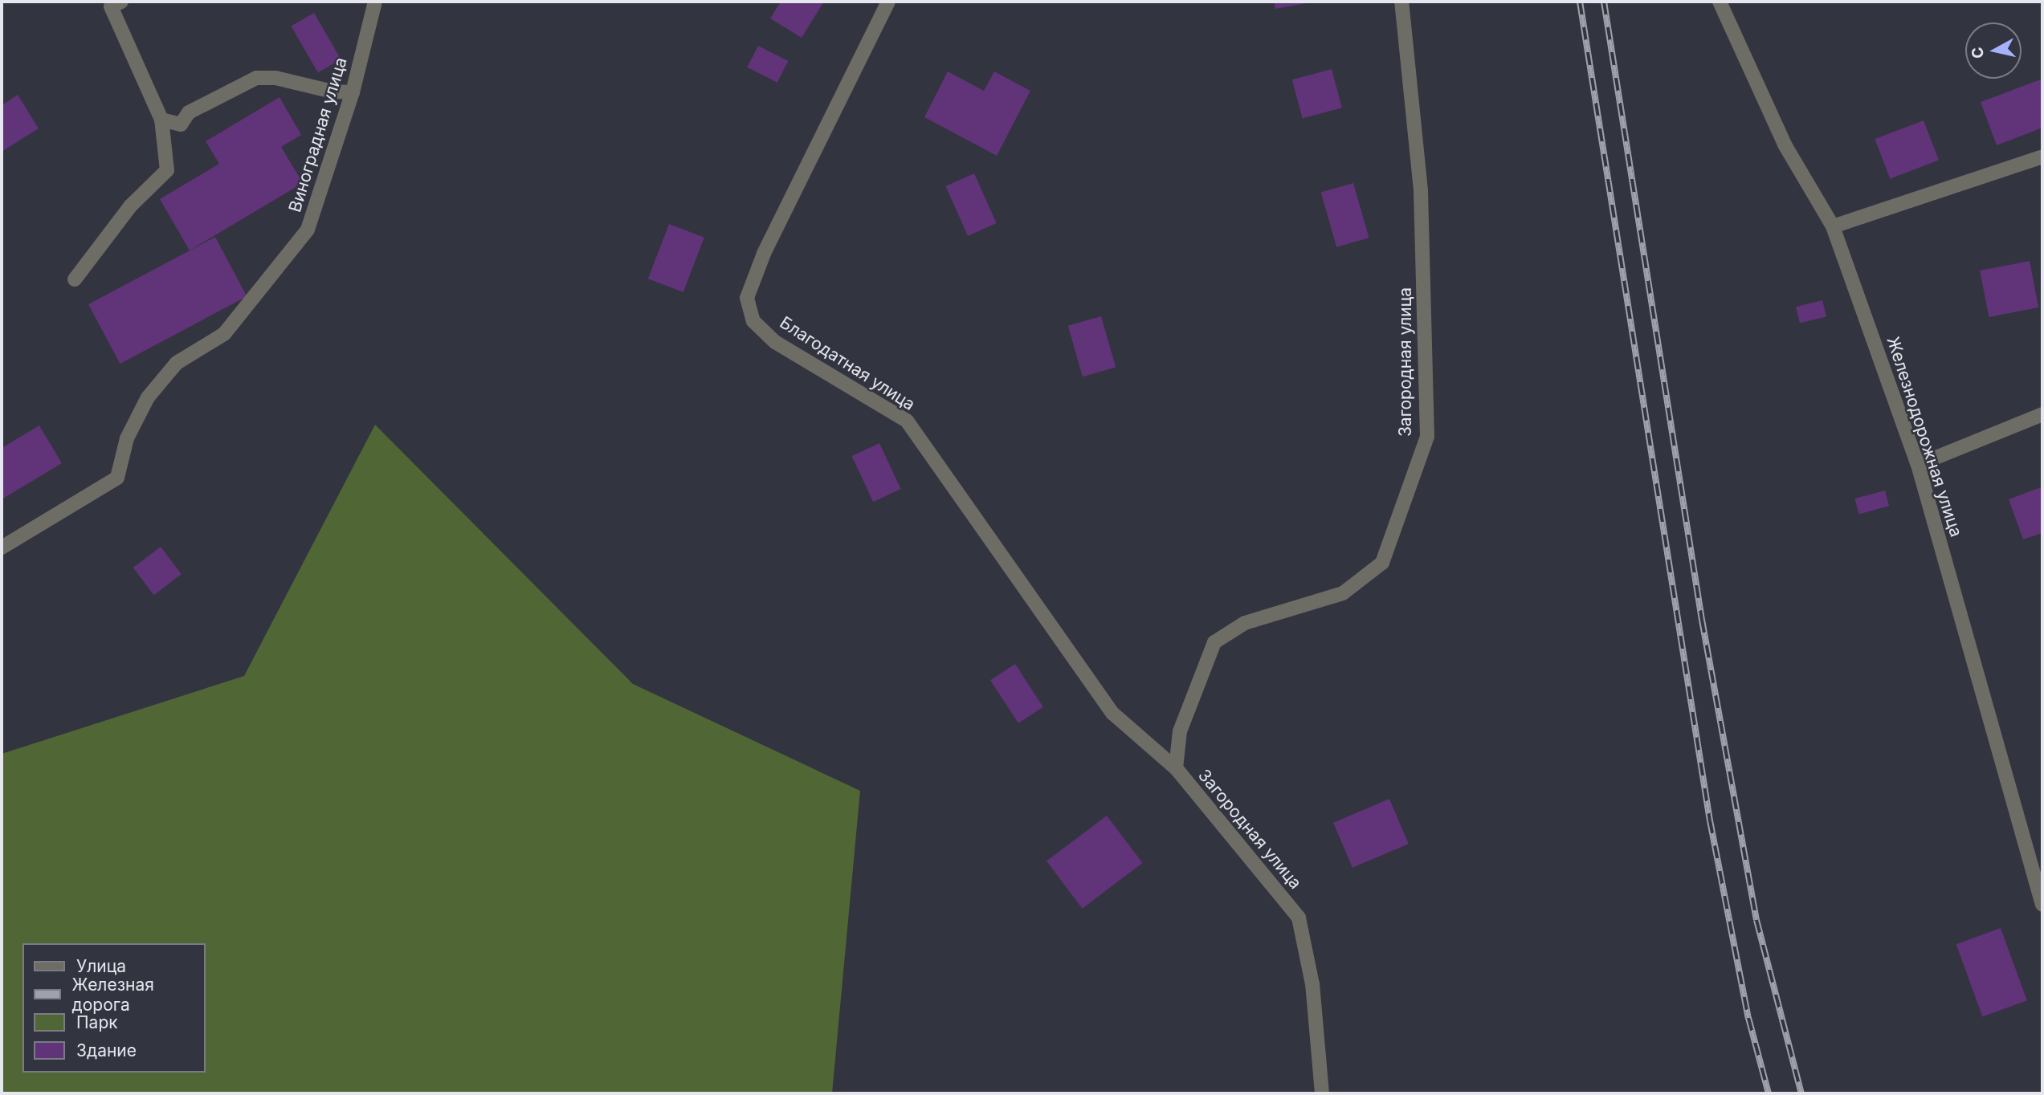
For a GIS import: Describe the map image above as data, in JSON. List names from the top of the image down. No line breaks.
{"streets":{"street":["Виноградная улица","Загородная улица","Благодатная улица","Железнодорожная улица"]},"crossings":[["Загородная улица","Благодатная улица"]],"legend":["Улица","Железная дорога","Парк","Здание"],"north":"left"}
